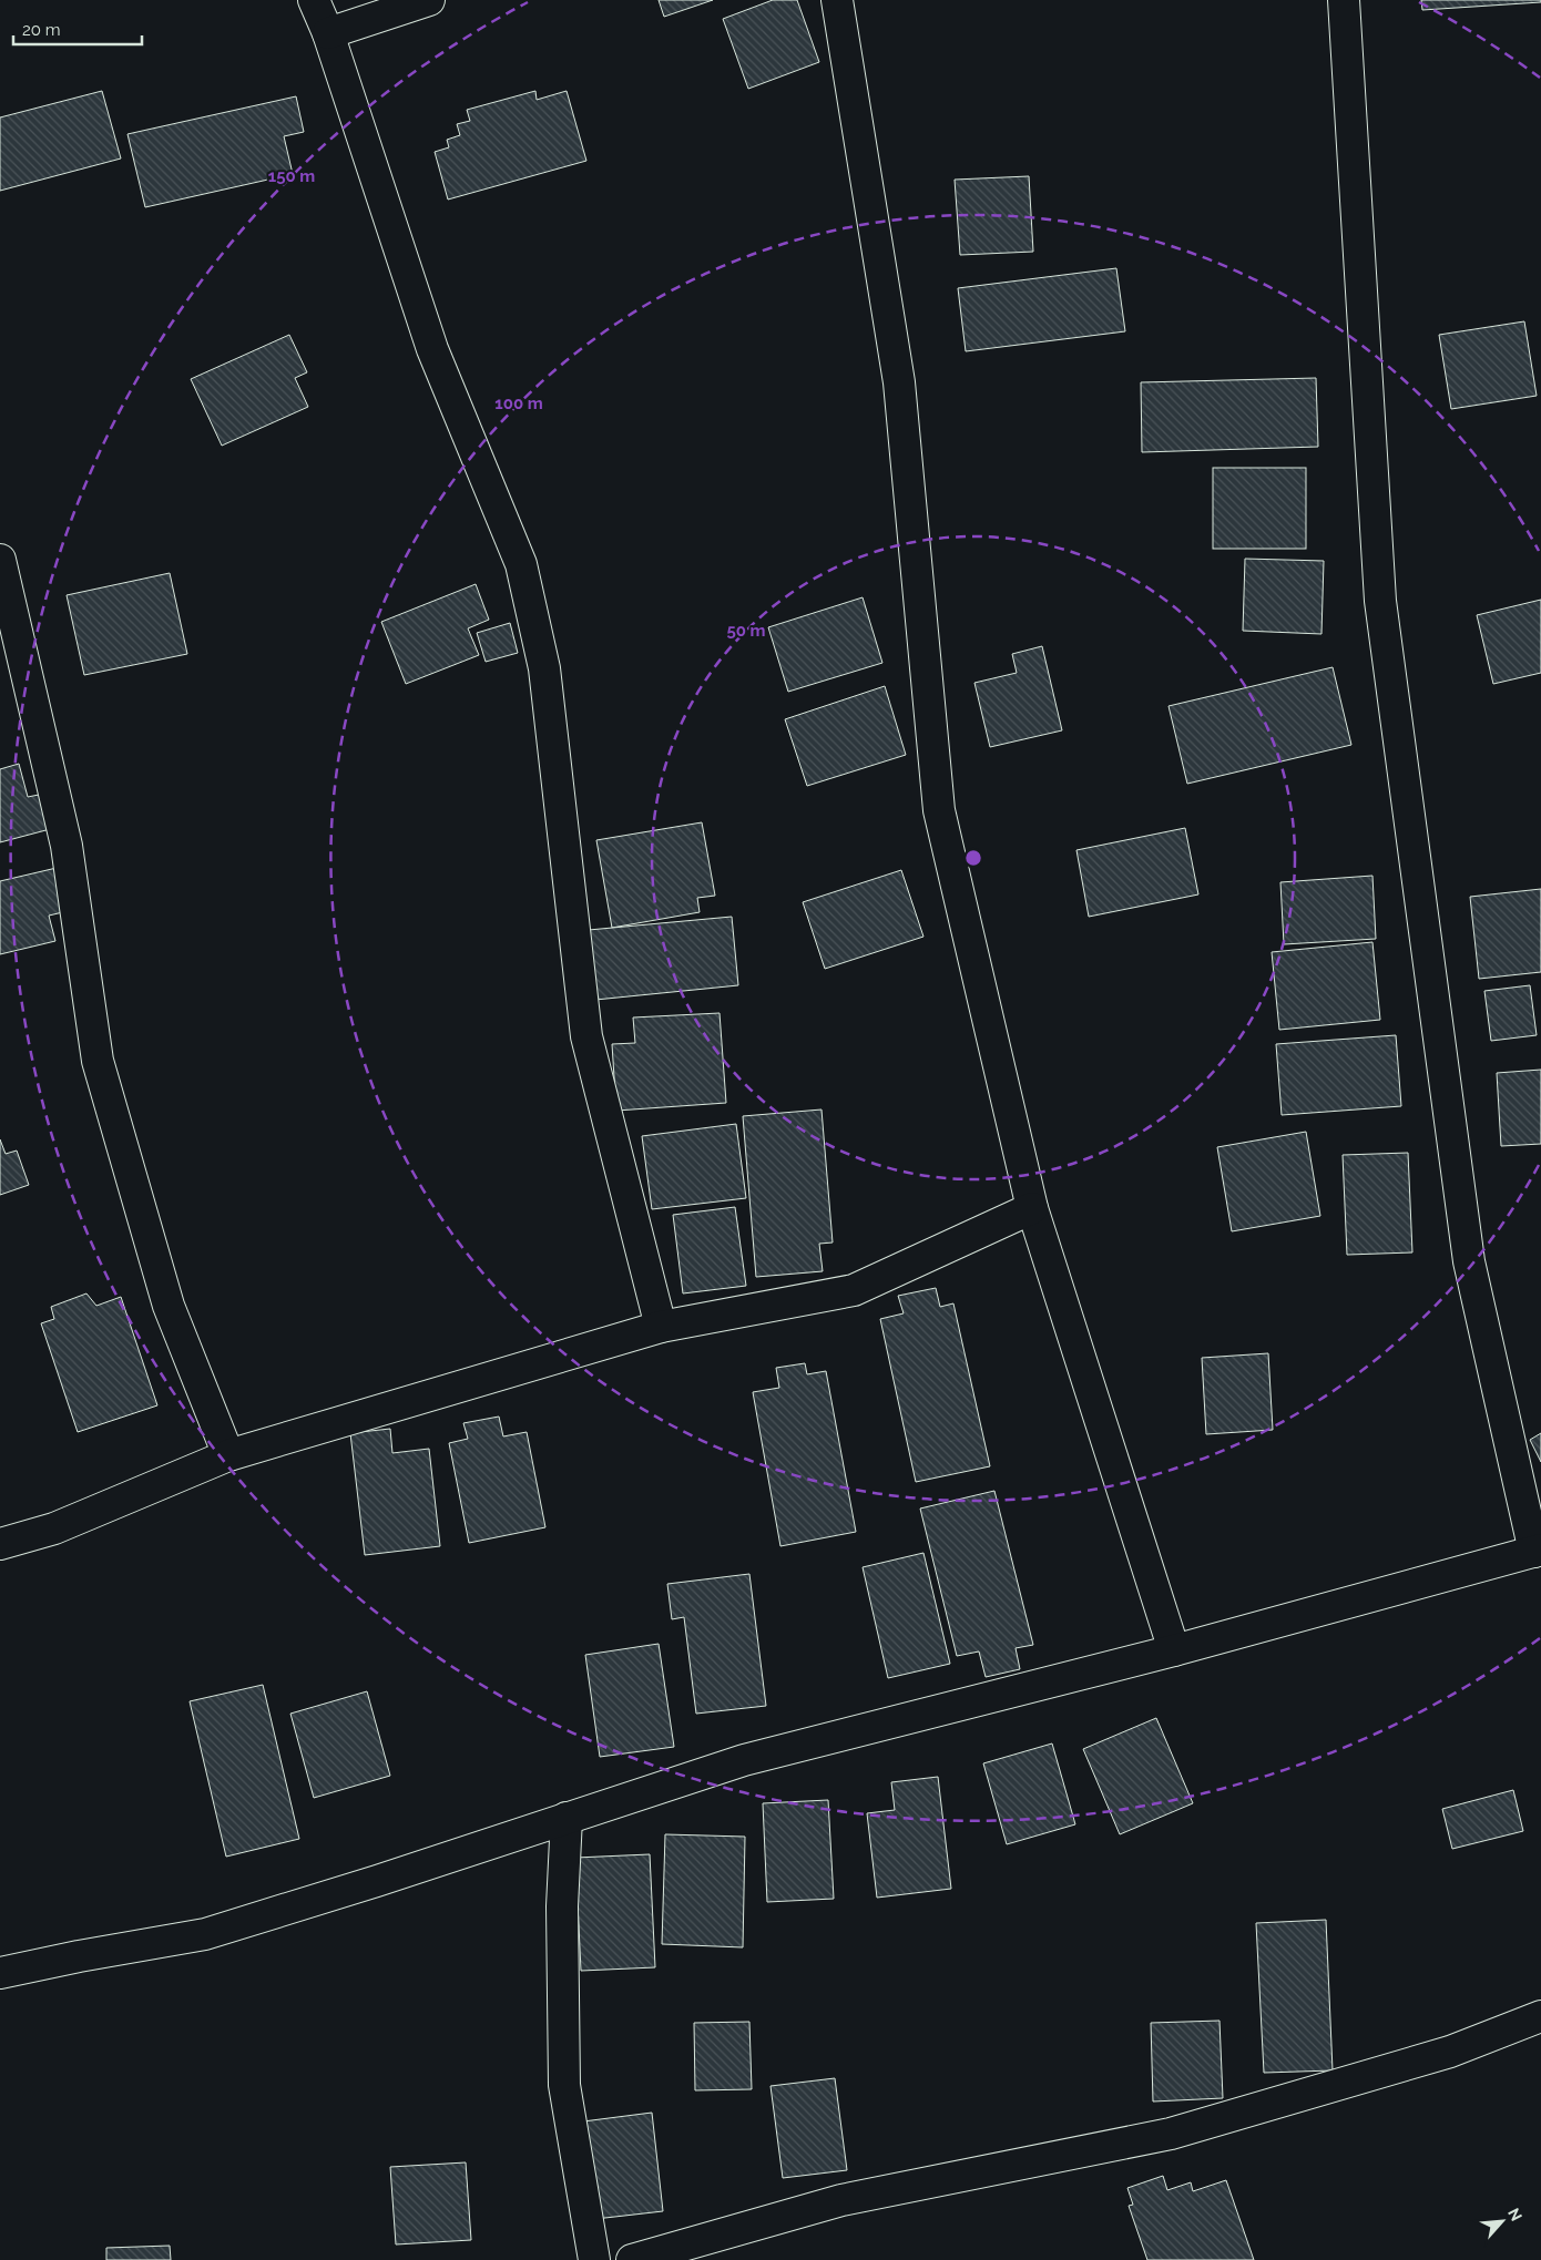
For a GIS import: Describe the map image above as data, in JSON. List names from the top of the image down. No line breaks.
{"scale_bar":"20 m","north":"top right","rings":["150 m","100 m","50 m"]}
